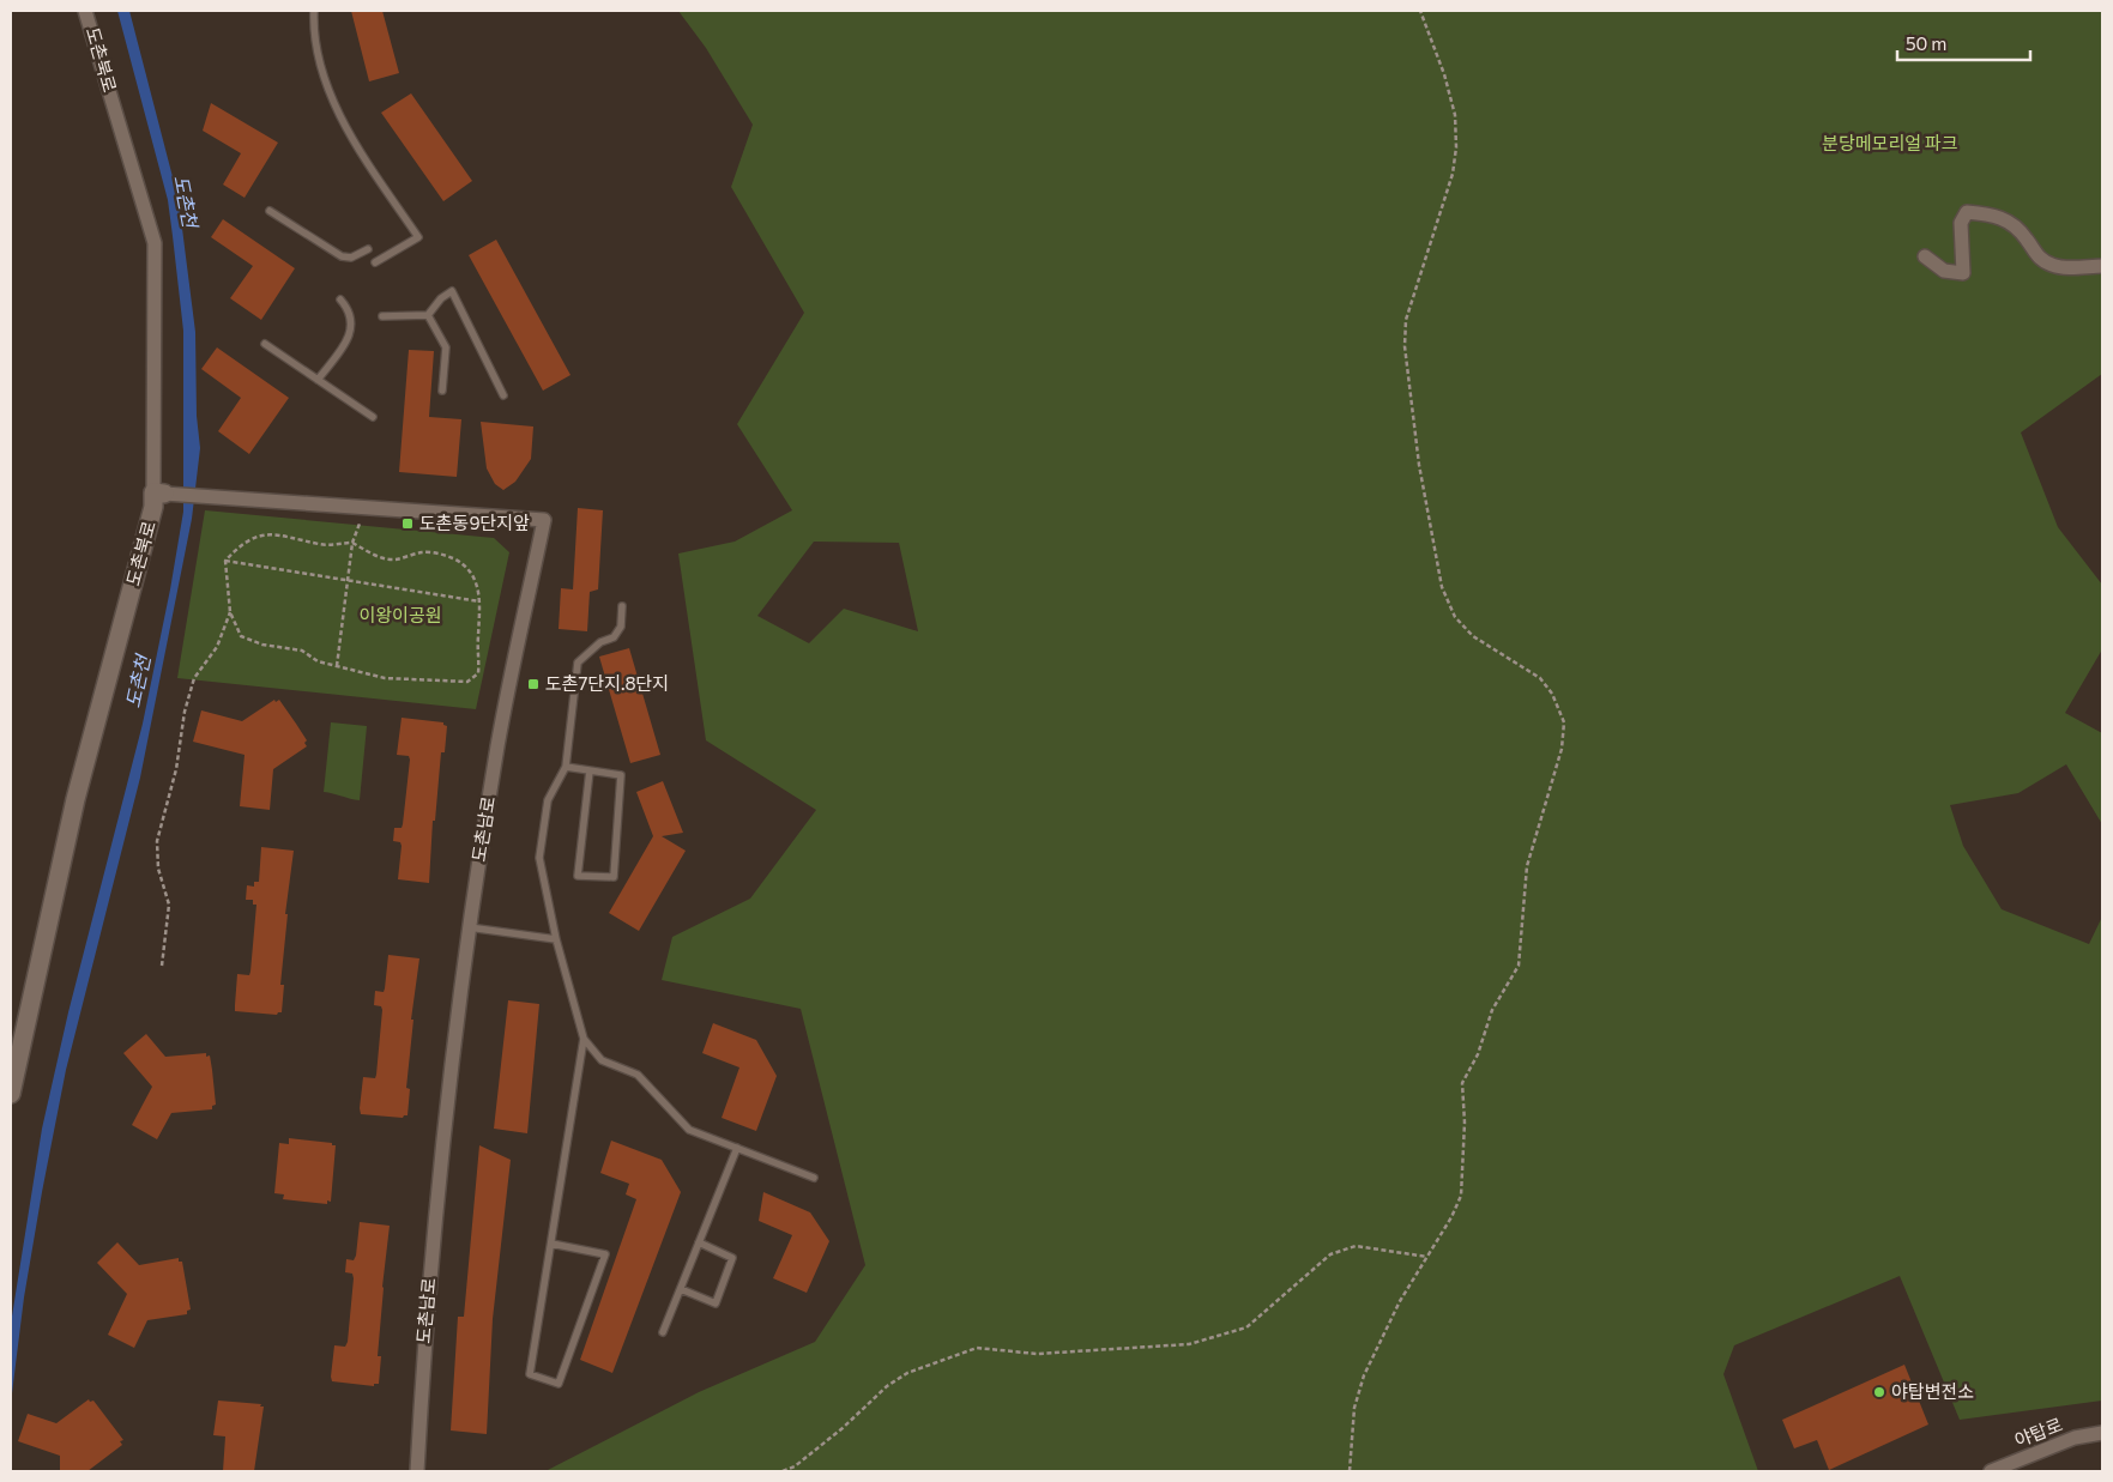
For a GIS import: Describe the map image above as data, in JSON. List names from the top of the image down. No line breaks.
{"streets":{"street":["도촌북로","도촌남로","야탑로"]},"crossings":[["도촌북로","도촌남로"]],"water":["도촌천"],"parks":["분당메모리얼 파크","이왕이공원"],"places":{"transit":["도촌동9단지앞","도촌7단지.8단지"],"other":["야탑변전소"]},"scale_bar":"50 m"}
